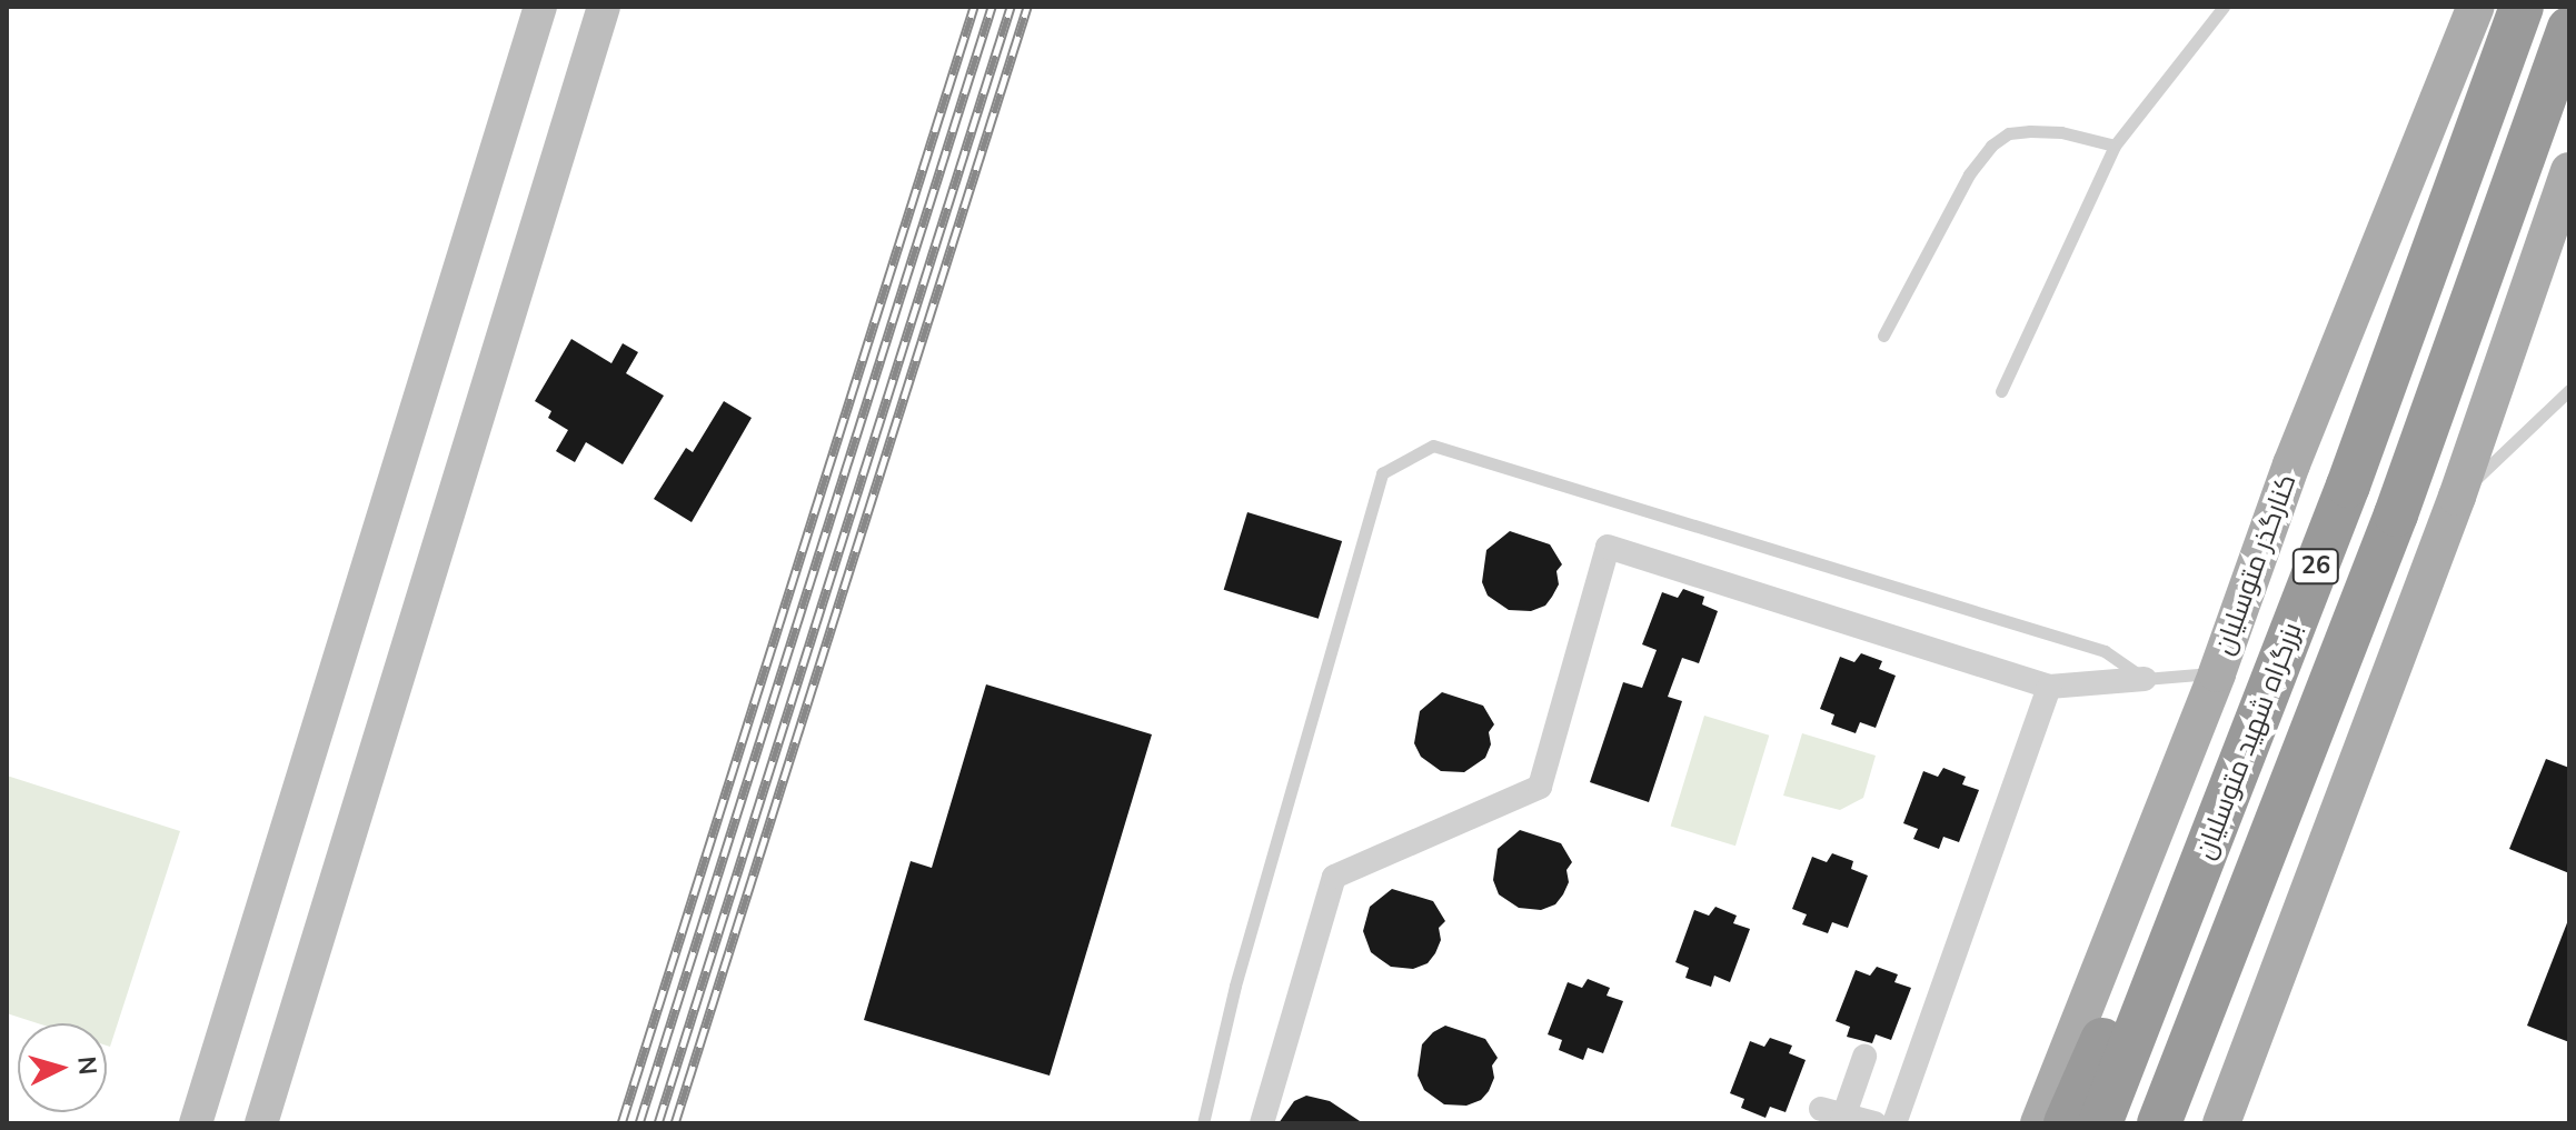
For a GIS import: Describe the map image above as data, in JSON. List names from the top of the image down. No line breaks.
{"streets":{"highway":["26","بزرگراه شهید متوسلیان"],"main road":["کنارگذر متوسلیان"]},"north":"right"}
